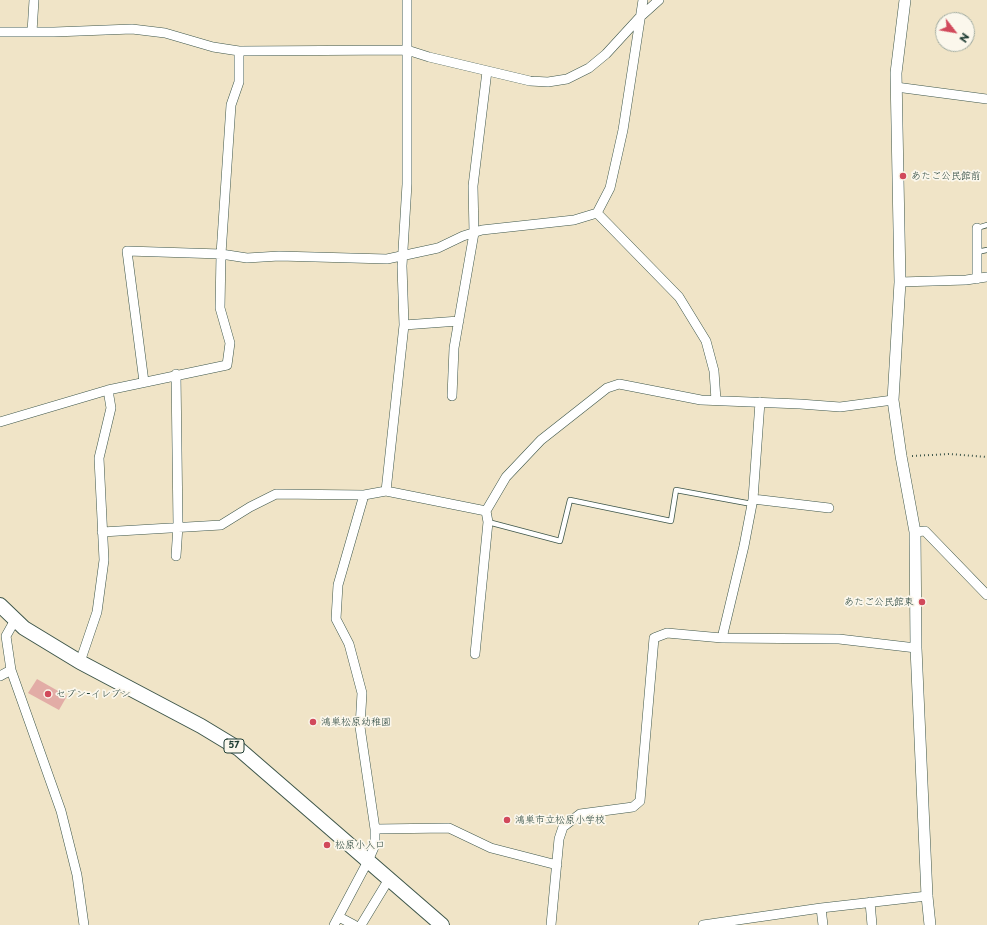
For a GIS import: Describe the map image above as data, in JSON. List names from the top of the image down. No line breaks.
{"streets":{"main road":["57"]},"places":["あたご公民館前","あたご公民館東","セブン-イレブン","鴻巣松原幼稚園","鴻巣市立松原小学校","松原小入口"],"north":"bottom right"}
